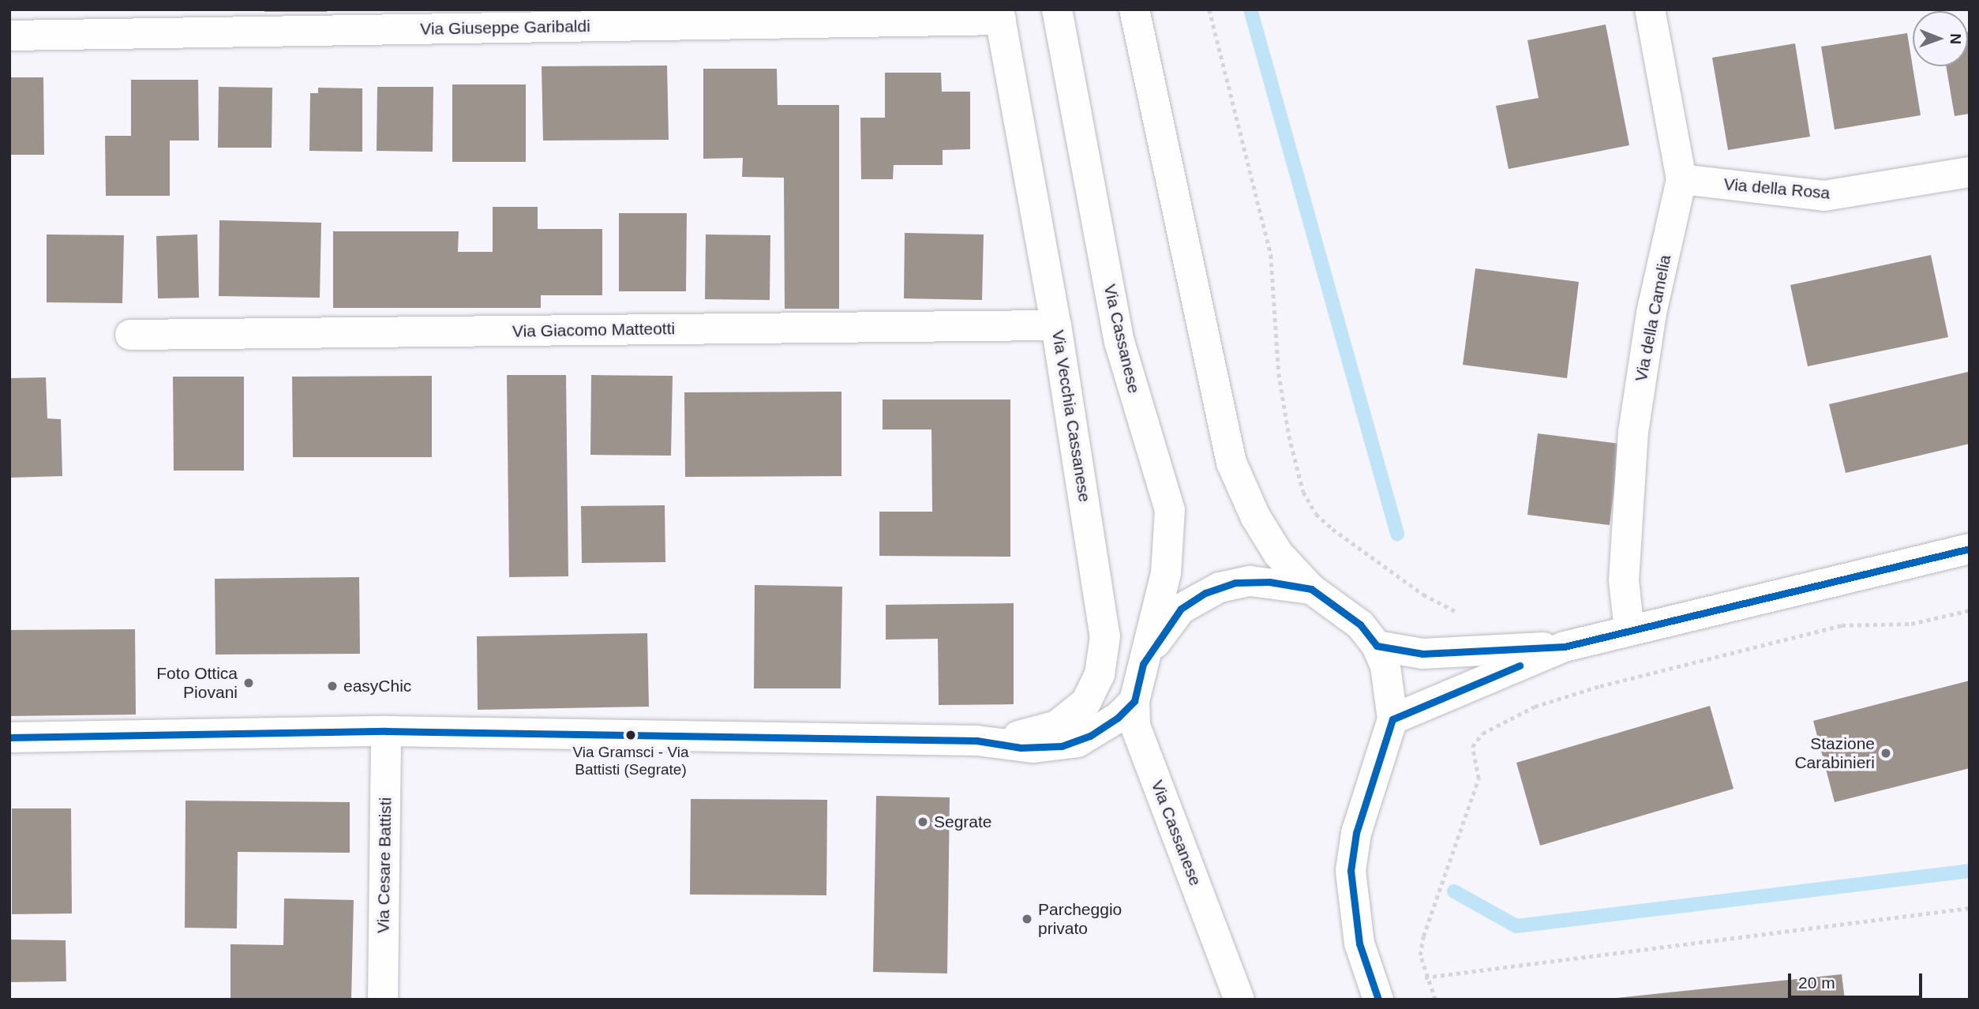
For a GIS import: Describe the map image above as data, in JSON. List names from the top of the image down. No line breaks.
{"streets":{"street":["Via Giuseppe Garibaldi","Via della Rosa","Via della Camelia","Via Giacomo Matteotti","Via Cassanese","Via Vecchia Cassanese","Via Cesare Battisti"]},"crossings":[["Via Giuseppe Garibaldi","Via Vecchia Cassanese"],["Via della Rosa","Via della Camelia"],["Via Giacomo Matteotti","Via Vecchia Cassanese"]],"places":["Foto Ottica Piovani","easyChic","Via Gramsci - Via Battisti (Segrate)","Stazione Carabinieri","Segrate","Parcheggio privato"],"scale_bar":"20 m","north":"right"}
